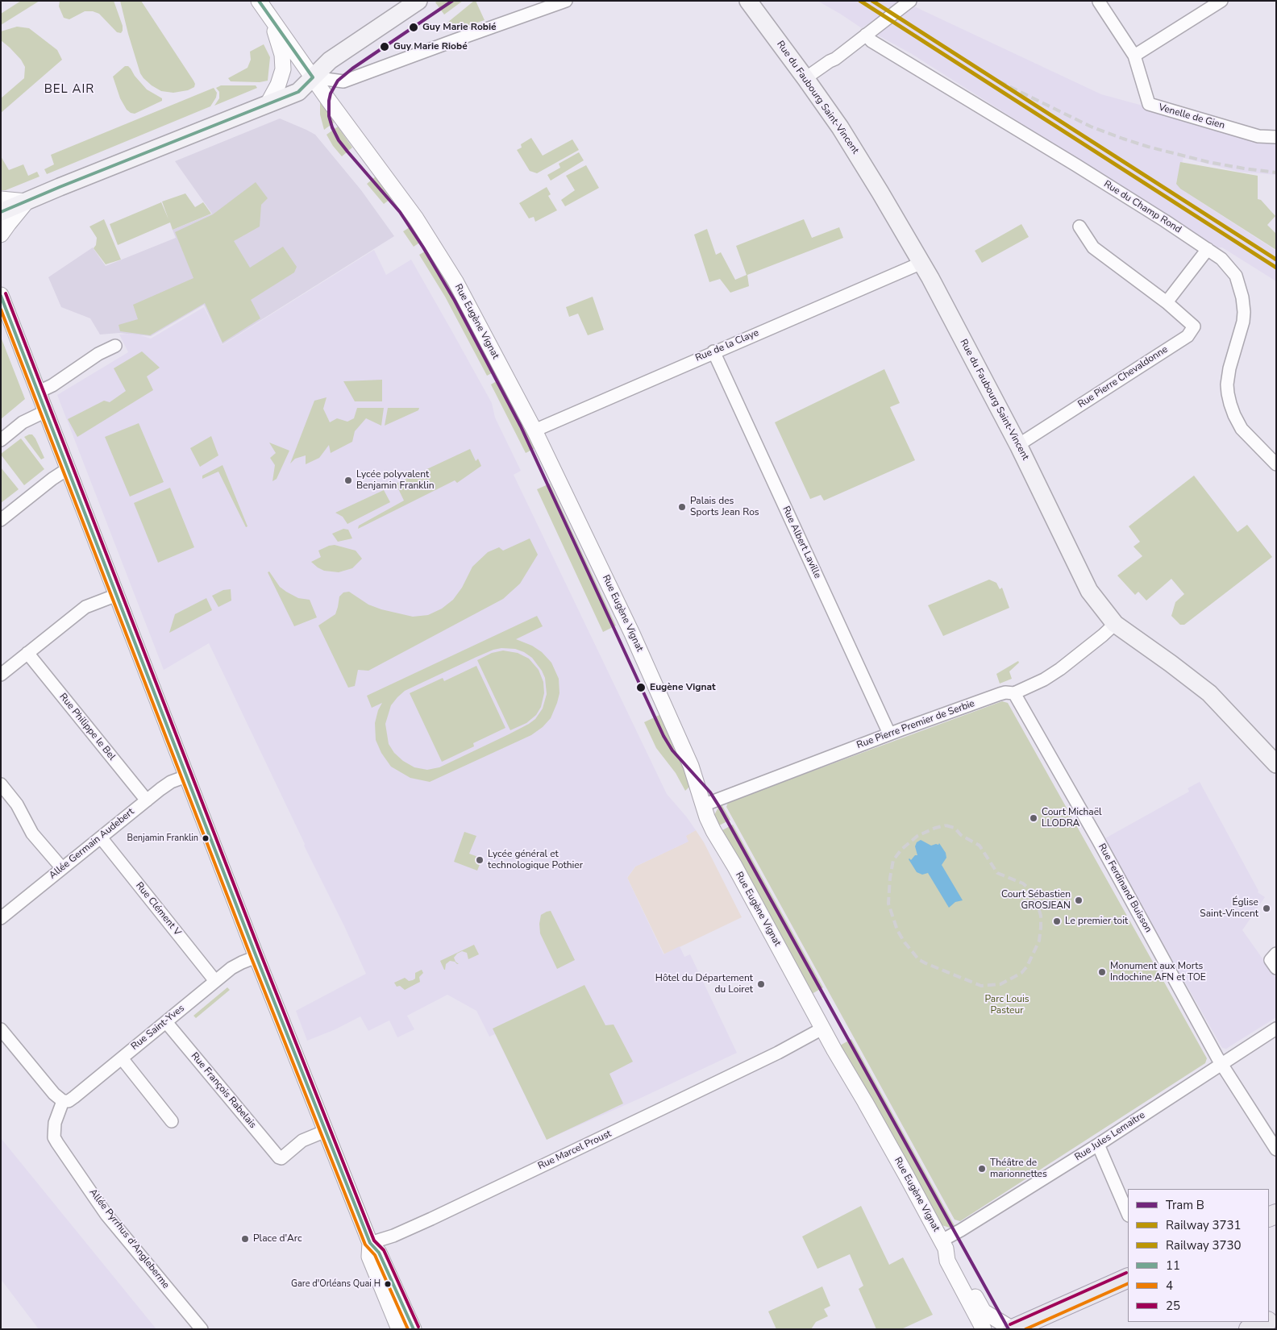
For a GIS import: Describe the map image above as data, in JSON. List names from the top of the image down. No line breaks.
{"streets":{"main road":["Rue du Faubourg Saint-Vincent"],"street":["Venelle de Gien","Rue du Champ Rond","Rue Eugène Vignat","Rue de la Claye","Rue Pierre Chevaldonne","Rue Albert Laville","Rue Pierre Premier de Serbie","Rue Philippe le Bel","Allée Germain Audebert","Rue Ferdinand Buisson","Rue Clément V","Rue Saint-Yves","Rue François Rabelais","Rue Jules Lemaitre","Rue Marcel Proust","Allée Pyrrhus d'Angleberme"]},"crossings":[["Rue du Faubourg Saint-Vincent","Rue de la Claye"],["Rue du Faubourg Saint-Vincent","Rue Pierre Chevaldonne"],["Rue du Faubourg Saint-Vincent","Rue Pierre Premier de Serbie"],["Rue Eugène Vignat","Rue de la Claye"],["Rue Eugène Vignat","Rue Pierre Premier de Serbie"],["Rue Eugène Vignat","Rue Jules Lemaitre"],["Rue Eugène Vignat","Rue Marcel Proust"],["Rue de la Claye","Rue Albert Laville"],["Rue Albert Laville","Rue Pierre Premier de Serbie"],["Rue Pierre Premier de Serbie","Rue Ferdinand Buisson"],["Rue Philippe le Bel","Allée Germain Audebert"],["Allée Germain Audebert","Rue Clément V"],["Rue Ferdinand Buisson","Rue Jules Lemaitre"],["Rue Clément V","Rue Saint-Yves"],["Rue Saint-Yves","Rue François Rabelais"],["Rue Saint-Yves","Allée Pyrrhus d'Angleberme"]],"districts":["BEL AIR"],"parks":["Parc Louis Pasteur"],"places":["Guy Marie Robié","Guy Marie Riobé","Lycée polyvalent Benjamin Franklin","Palais des Sports Jean Ros","Eugène Vignat","Court Michaël LLODRA","Benjamin Franklin","Lycée général et technologique Pothier","Court Sébastien GROSJEAN","Église Saint-Vincent","Le premier toit","Monument aux Morts Indochine AFN et TOE","Hôtel du Département du Loiret","Théâtre de marionnettes","Place d'Arc","Gare d'Orléans Quai H"],"lines":["tram line B","rail line 3731","rail line 3730","transit line 11","transit line 25","transit line 4"],"legend":["Tram B","Railway 3731","Railway 3730","11","4","25"]}
